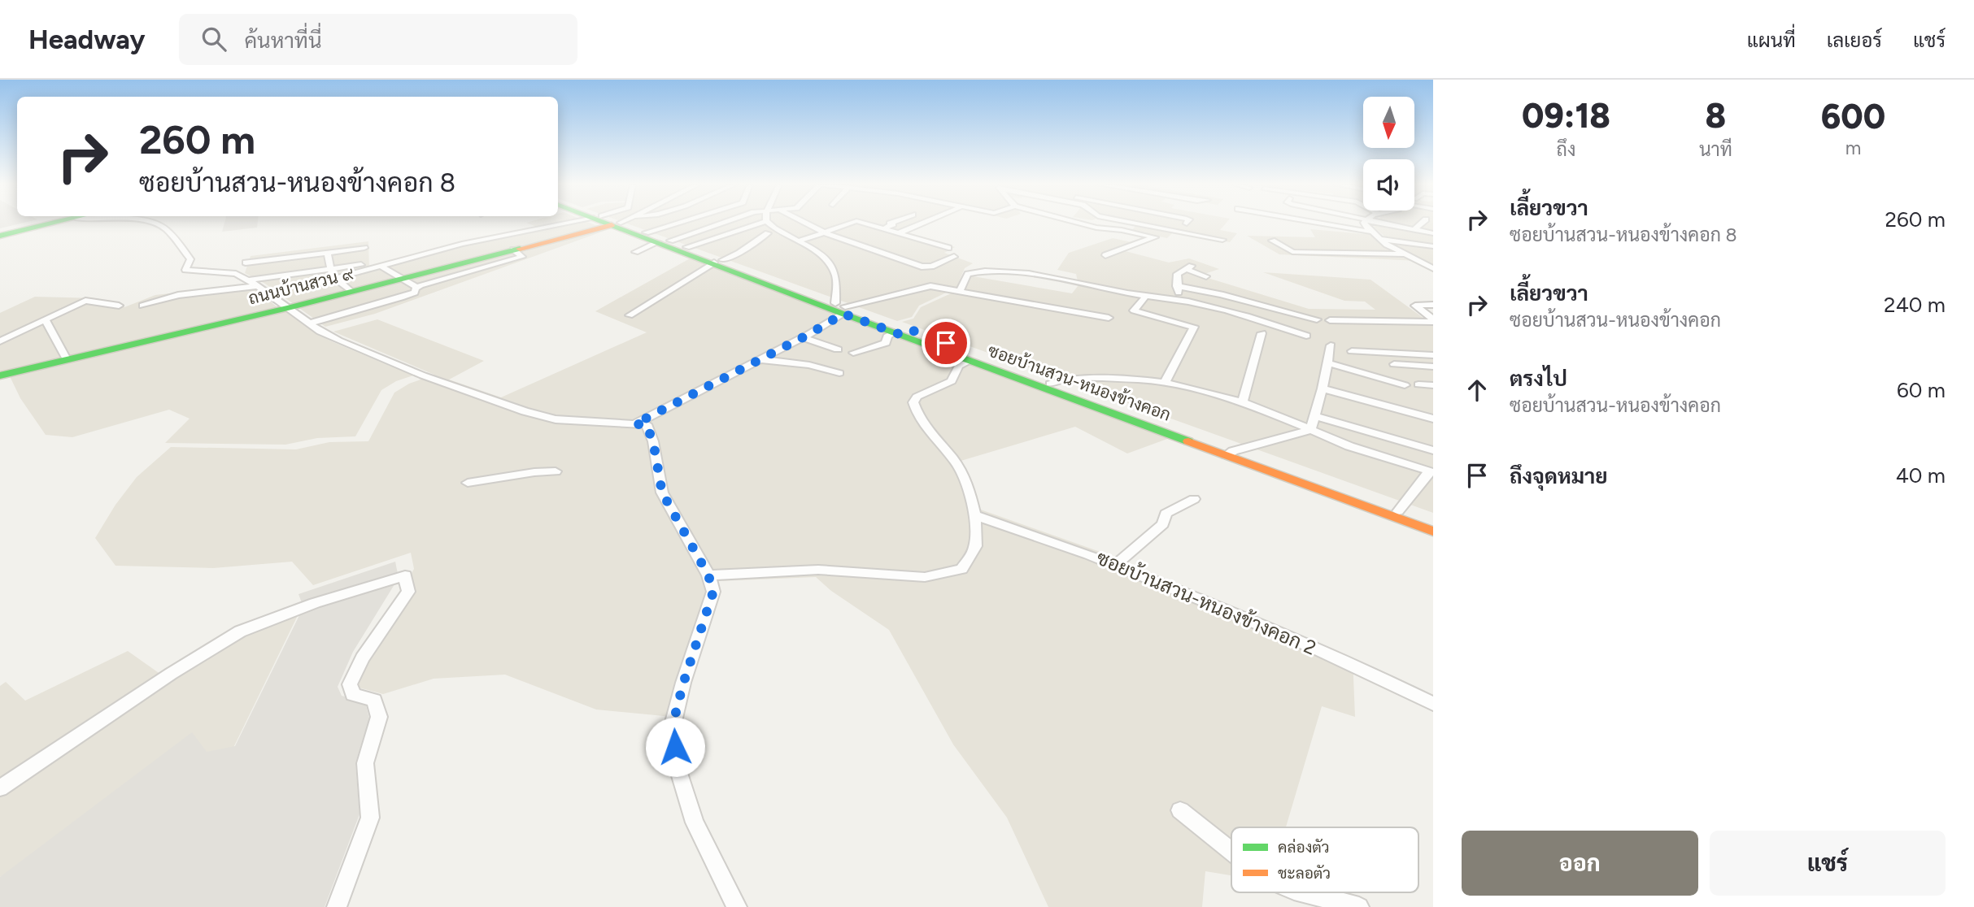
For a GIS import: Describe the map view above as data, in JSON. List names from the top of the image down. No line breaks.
{"streets":{"main road":["ถนนบ้านสวน ๙","ซอยบ้านสวน-หนองข้างคอก"],"street":["ซอยบ้านสวน-หนองข้างคอก 2"]},"legend":["คล่องตัว","ชะลอตัว"],"north":"bottom","page":{"header":"Headway","search":"ค้นหาที่นี่","nav":["แผนที่","เลเยอร์","แชร์"],"eta":["09:18","ถึง","8","นาที","600","m"],"turn":["260 m","ซอยบ้านสวน-หนองข้างคอก 8"],"list":[{"name":"เลี้ยวขวา","note":"ซอยบ้านสวน-หนองข้างคอก 8","value":"260 m"},{"name":"เลี้ยวขวา","note":"ซอยบ้านสวน-หนองข้างคอก","value":"240 m"},{"name":"ตรงไป","note":"ซอยบ้านสวน-หนองข้างคอก","value":"60 m"},{"name":"ถึงจุดหมาย","value":"40 m"}],"buttons":["ออก","แชร์"]}}
